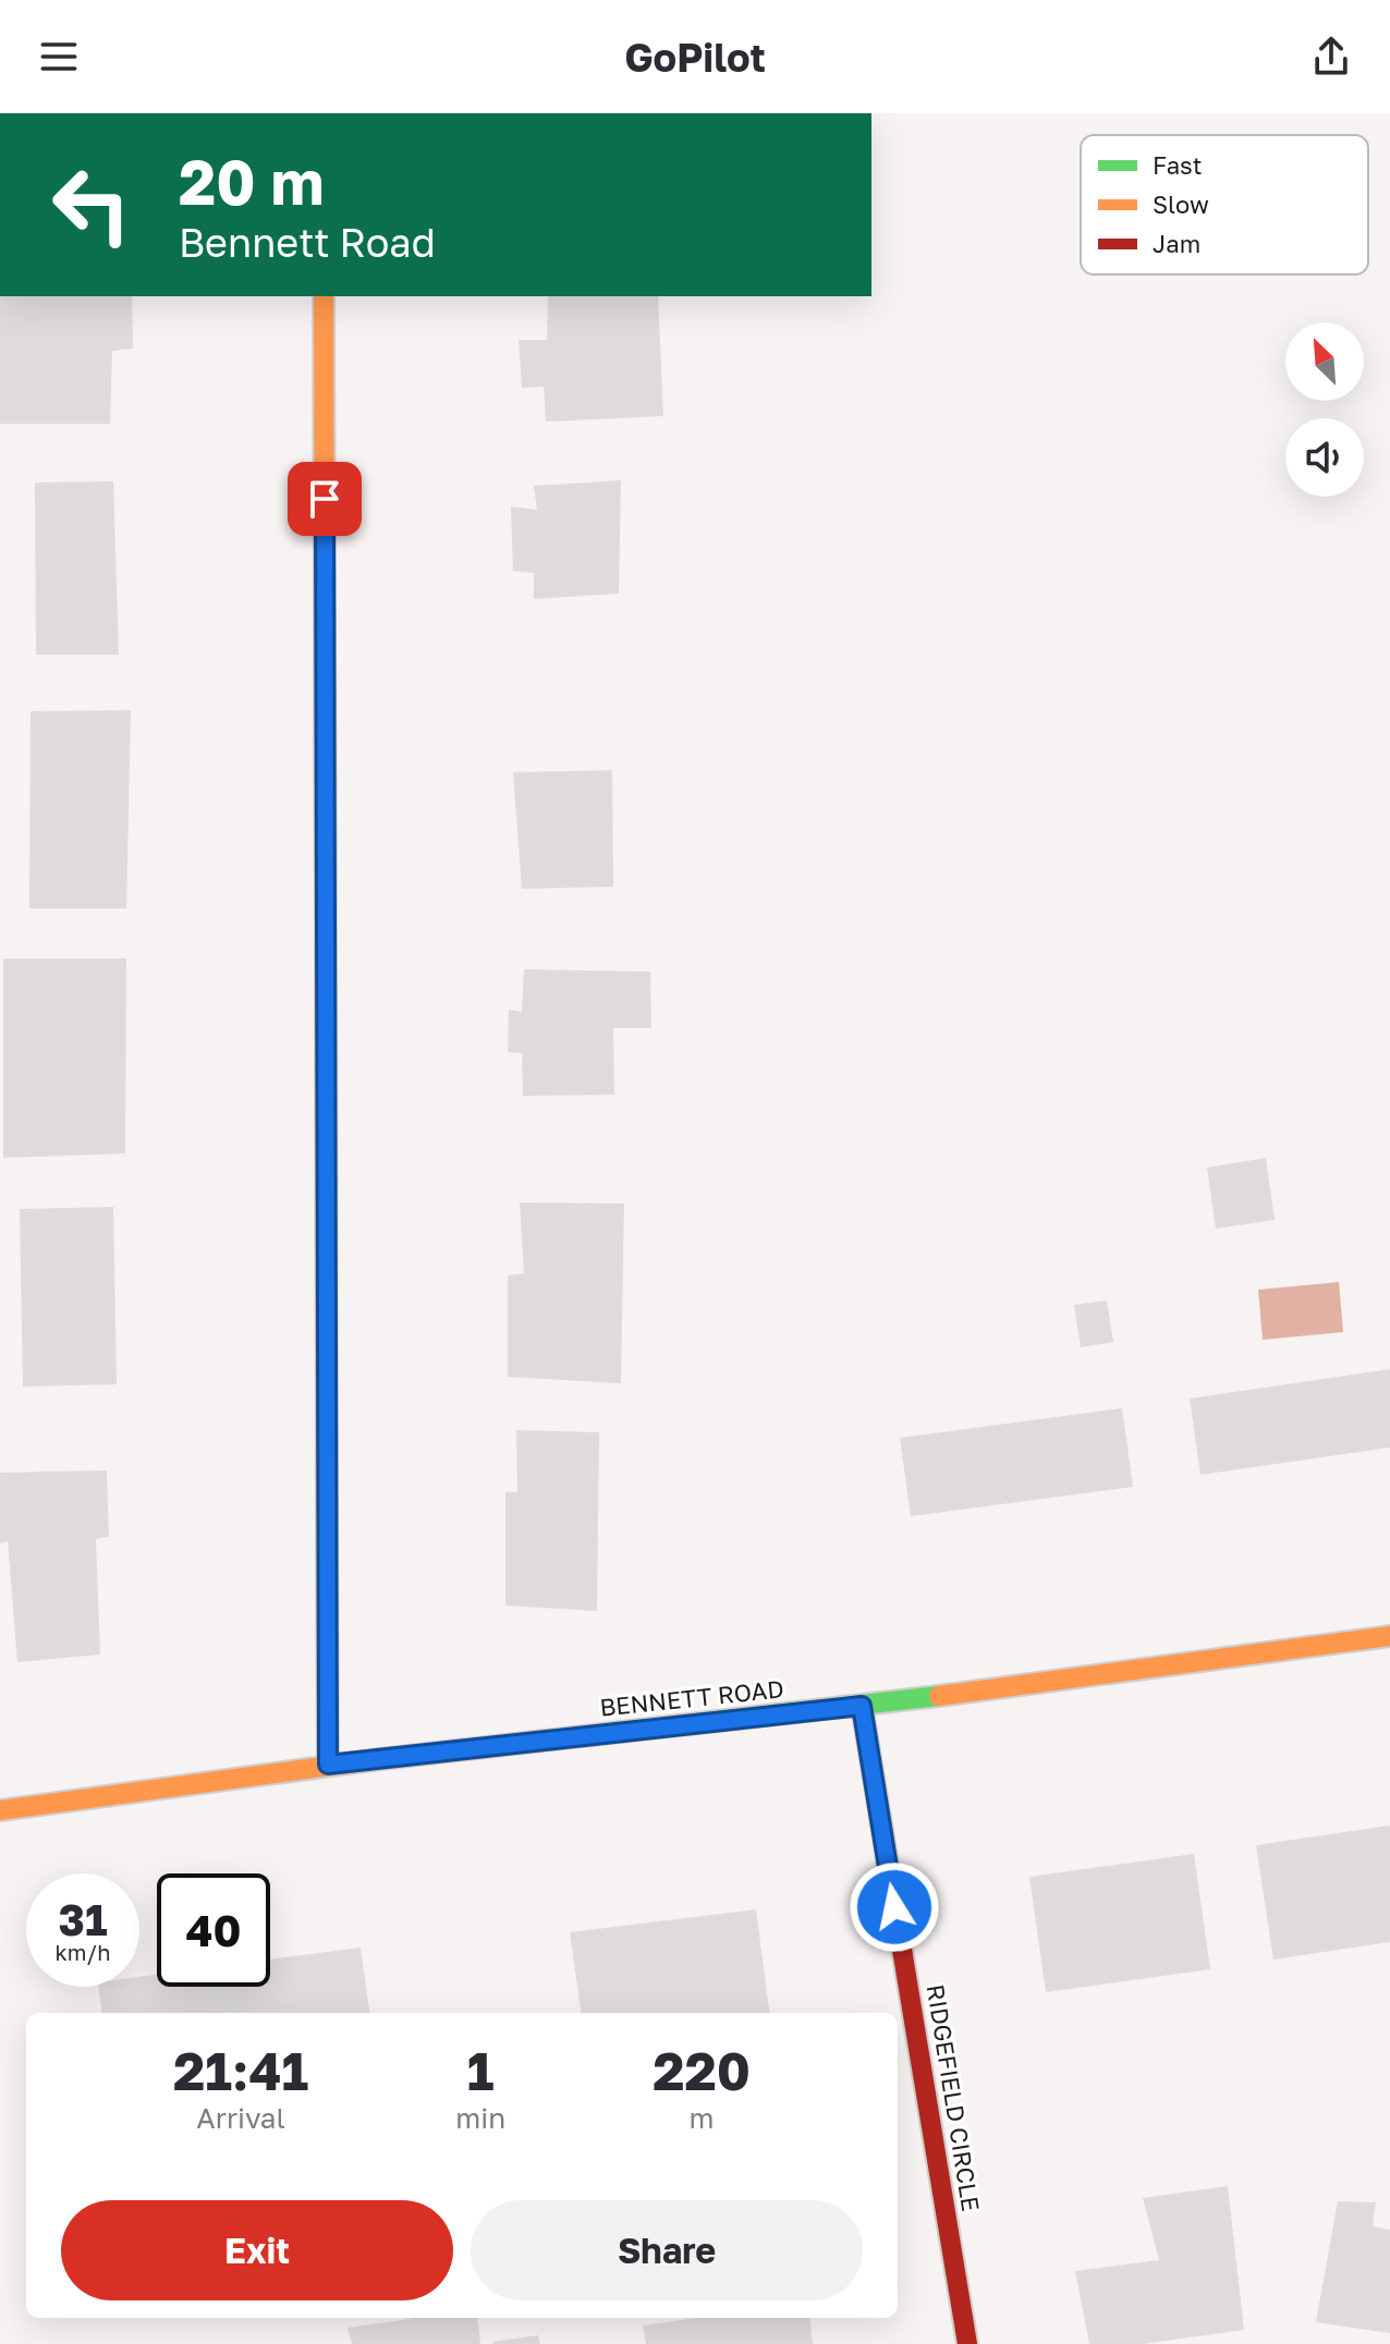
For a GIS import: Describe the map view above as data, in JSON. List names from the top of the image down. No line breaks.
{"streets":{"street":["BENNETT ROAD","RIDGEFIELD CIRCLE"]},"crossings":[["BENNETT ROAD","RIDGEFIELD CIRCLE"]],"legend":["Fast","Slow","Jam"],"north":"top left","page":{"header":"GoPilot","turn":["20 m","Bennett Road"],"speed":"31 km/h","limit":"40","eta":["21:41","Arrival","1","min","220","m"],"buttons":["Exit","Share"]}}
